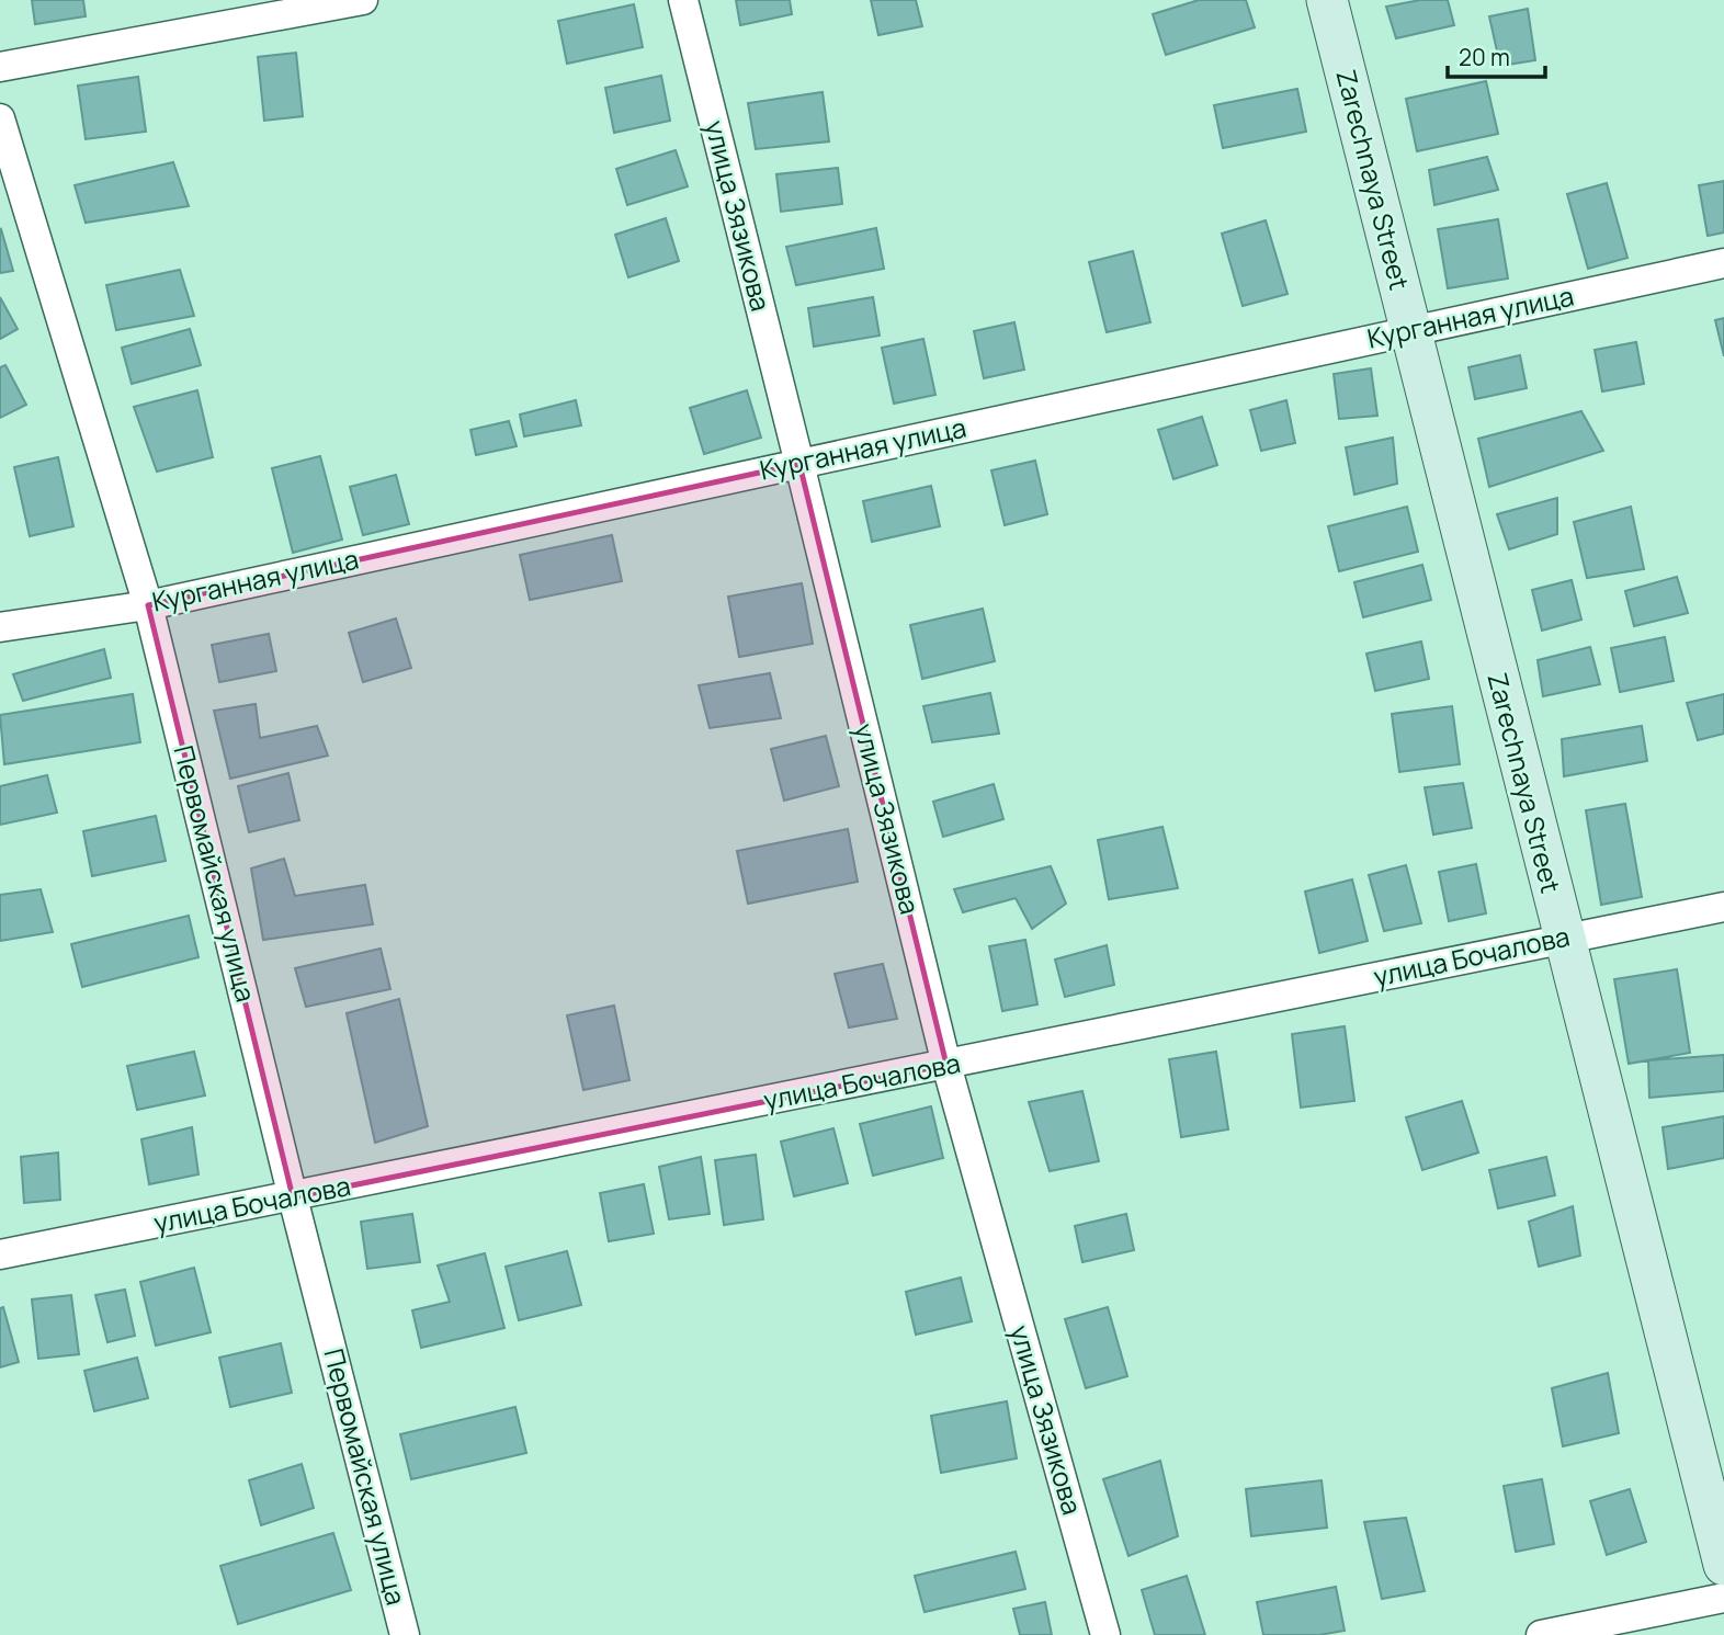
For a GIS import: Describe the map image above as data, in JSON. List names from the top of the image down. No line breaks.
{"streets":{"street":["Zarechnaya Street","улица Зязикова","Курганная улица","Первомайская улица","улица Бочалова"]},"crossings":[["Zarechnaya Street","Курганная улица"],["Zarechnaya Street","улица Бочалова"],["улица Зязикова","Курганная улица"],["улица Зязикова","улица Бочалова"],["Курганная улица","Первомайская улица"],["Первомайская улица","улица Бочалова"]],"scale_bar":"20 m"}
